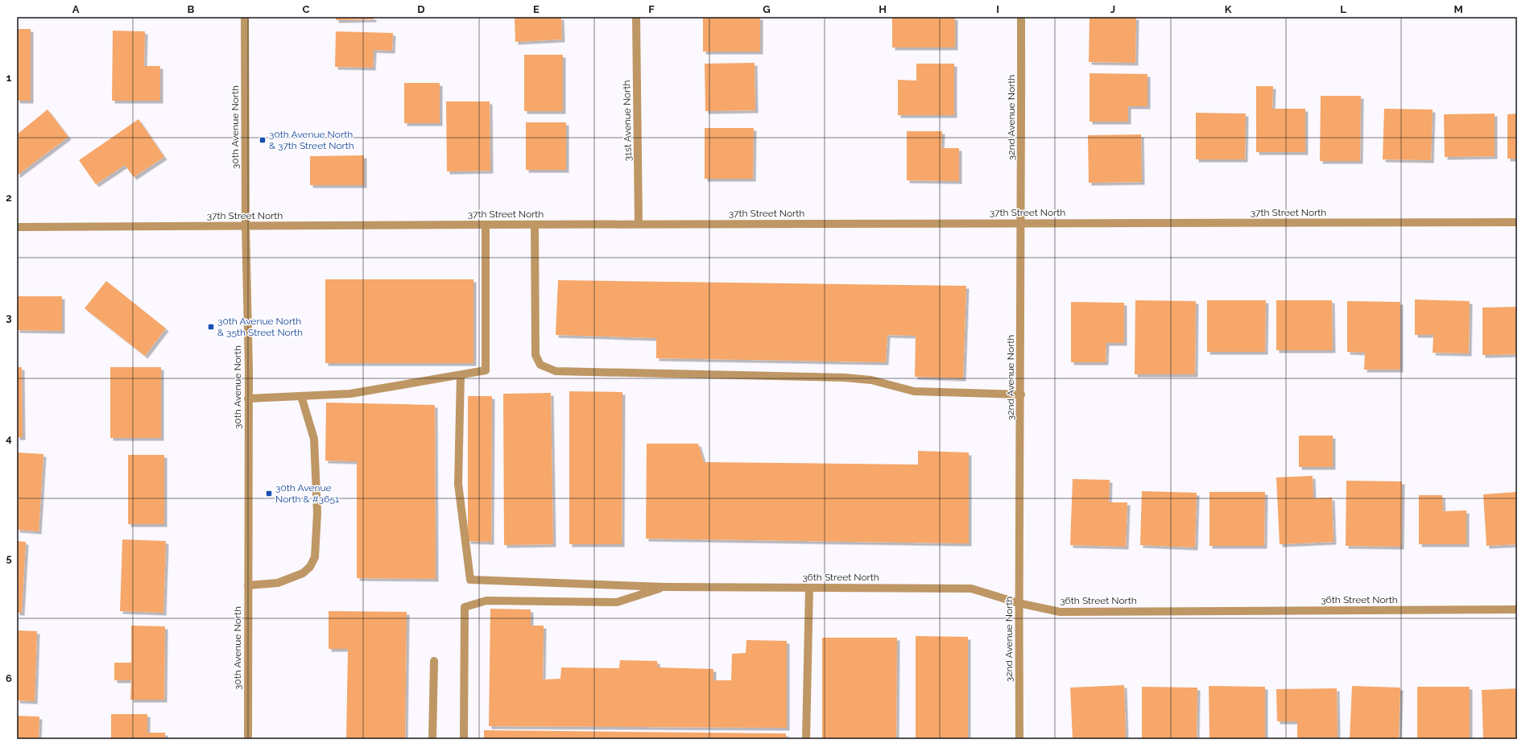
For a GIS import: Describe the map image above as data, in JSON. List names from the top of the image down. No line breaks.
{"streets":{"street":["32nd Avenue North","31st Avenue North","30th Avenue North","37th Street North","36th Street North"]},"crossings":[["32nd Avenue North","37th Street North"],["32nd Avenue North","36th Street North"],["31st Avenue North","37th Street North"],["30th Avenue North","37th Street North"]],"places":{"transit":["30th Avenue North & 37th Street North","30th Avenue North & 35th Street North","30th Avenue North & #3651"]},"grid":{"columns":["A","B","C","D","E","F","G","H","I","J","K","L","M"],"rows":["1","2","3","4","5","6"]}}
